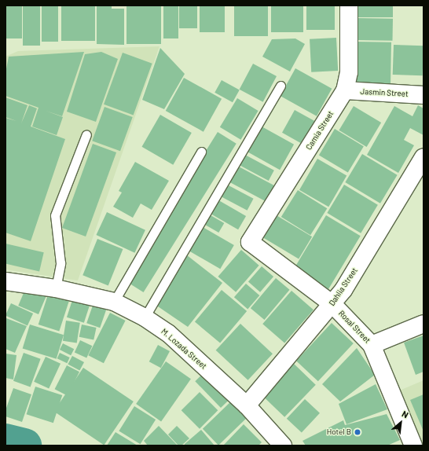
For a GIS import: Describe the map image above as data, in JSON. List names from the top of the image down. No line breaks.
{"streets":{"street":["Jasmin Street","Camia Street","Dahlia Street","Rosal Street","M. Lozada Street"]},"crossings":[["Jasmin Street","Camia Street"],["Camia Street","Rosal Street"],["Dahlia Street","Rosal Street"],["Dahlia Street","M. Lozada Street"]],"places":["Hotel B"],"north":"top right"}
